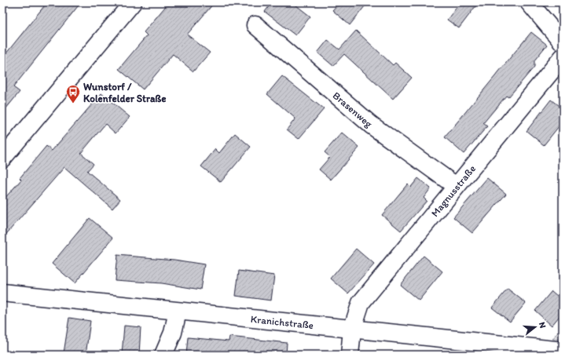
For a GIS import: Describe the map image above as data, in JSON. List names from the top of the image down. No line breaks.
{"streets":{"street":["Brasenweg","Magnusstraße","Kranichstraße"]},"crossings":[["Brasenweg","Magnusstraße"],["Magnusstraße","Kranichstraße"]],"places":{"bus stop":["Wunstorf / Kolenfelder Straße"]},"north":"right"}
